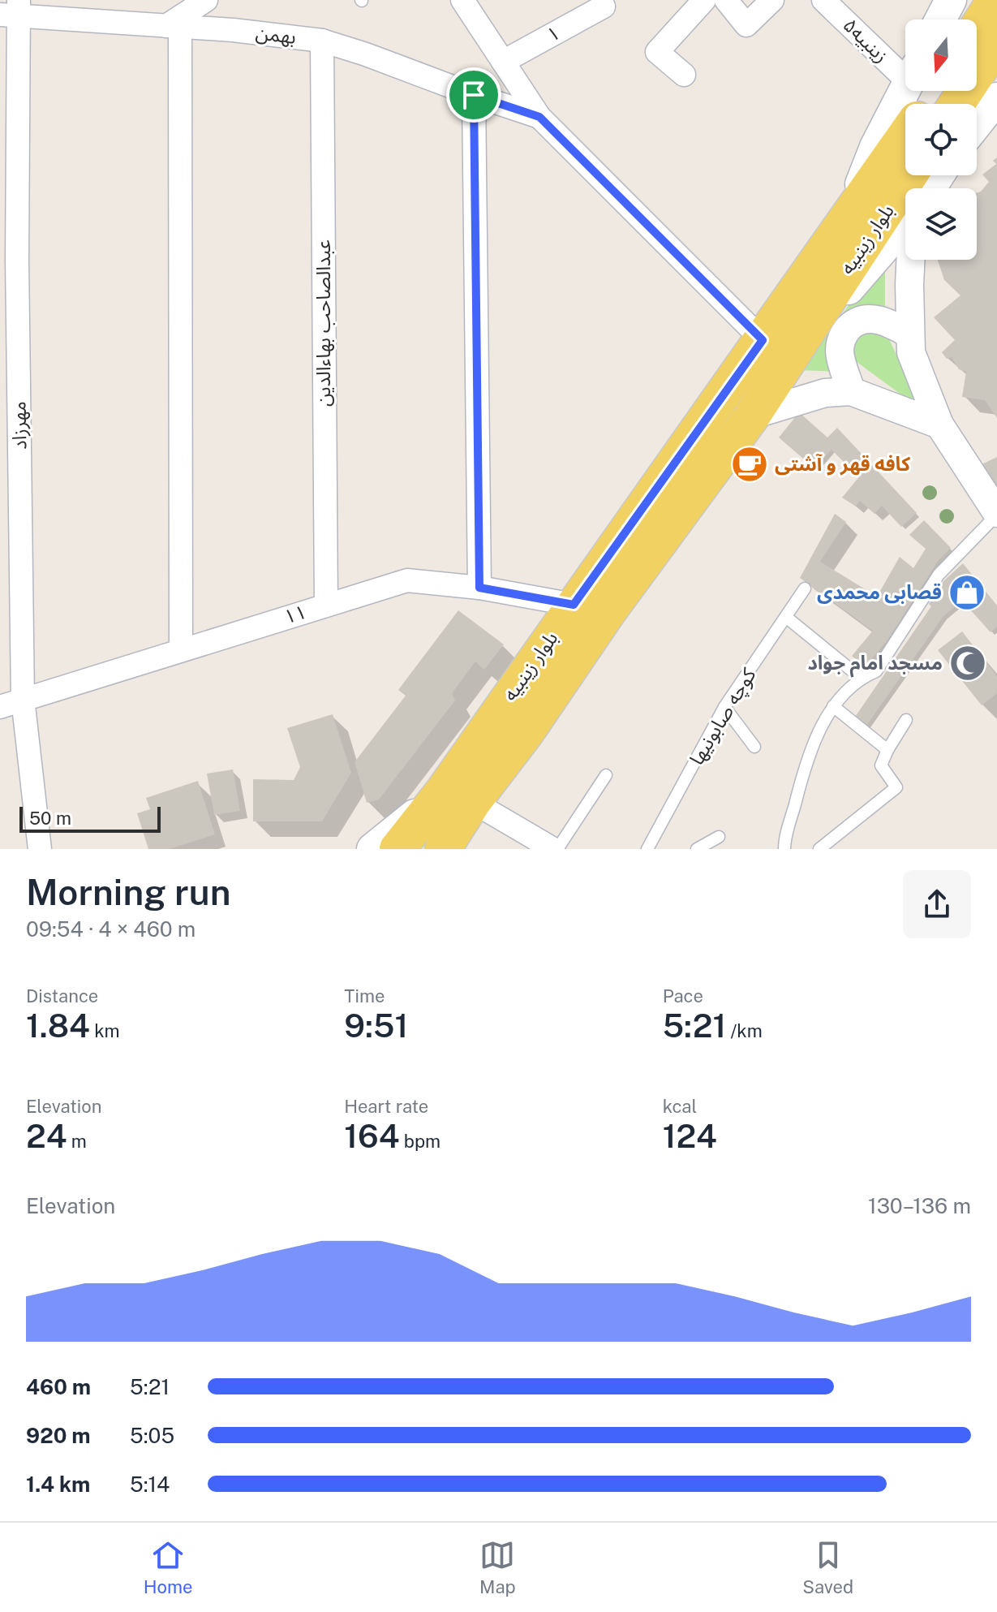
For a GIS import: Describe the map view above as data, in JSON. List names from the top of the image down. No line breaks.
{"streets":{"main road":["بلوار زینبیه"],"street":["۱","بهمن","زینبیه۵","عبدالصاحب بهاءالدین","مهرزاد","۱۱"],"lane":["کوچه صابونیها"]},"crossings":[["بهمن","عبدالصاحب بهاءالدین"],["بهمن","مهرزاد"],["زینبیه۵","بلوار زینبیه"],["بلوار زینبیه","۱۱"],["عبدالصاحب بهاءالدین","۱۱"],["مهرزاد","۱۱"]],"places":{"cafe":["کافه قهر و آشتی"],"shop":["قصابی محمدی"],"mosque":["مسجد امام جواد"]},"scale_bar":"50 m","north":"bottom","page":{"scale":"50 m","heading":["Morning run","09:54 · 4 × 460 m"],"stats":[["Distance","1.84 km"],["Time","9:51"],["Pace","5:21 /km"],["Elevation","24 m"],["Heart rate","164 bpm"],["kcal","124"]],"chart":["Elevation","130–136 m"],"list":[{"name":"460 m","note":"5:21"},{"name":"920 m","note":"5:05"},{"name":"1.4 km","note":"5:14"}],"tabs":["Home","Map","Saved"]}}
